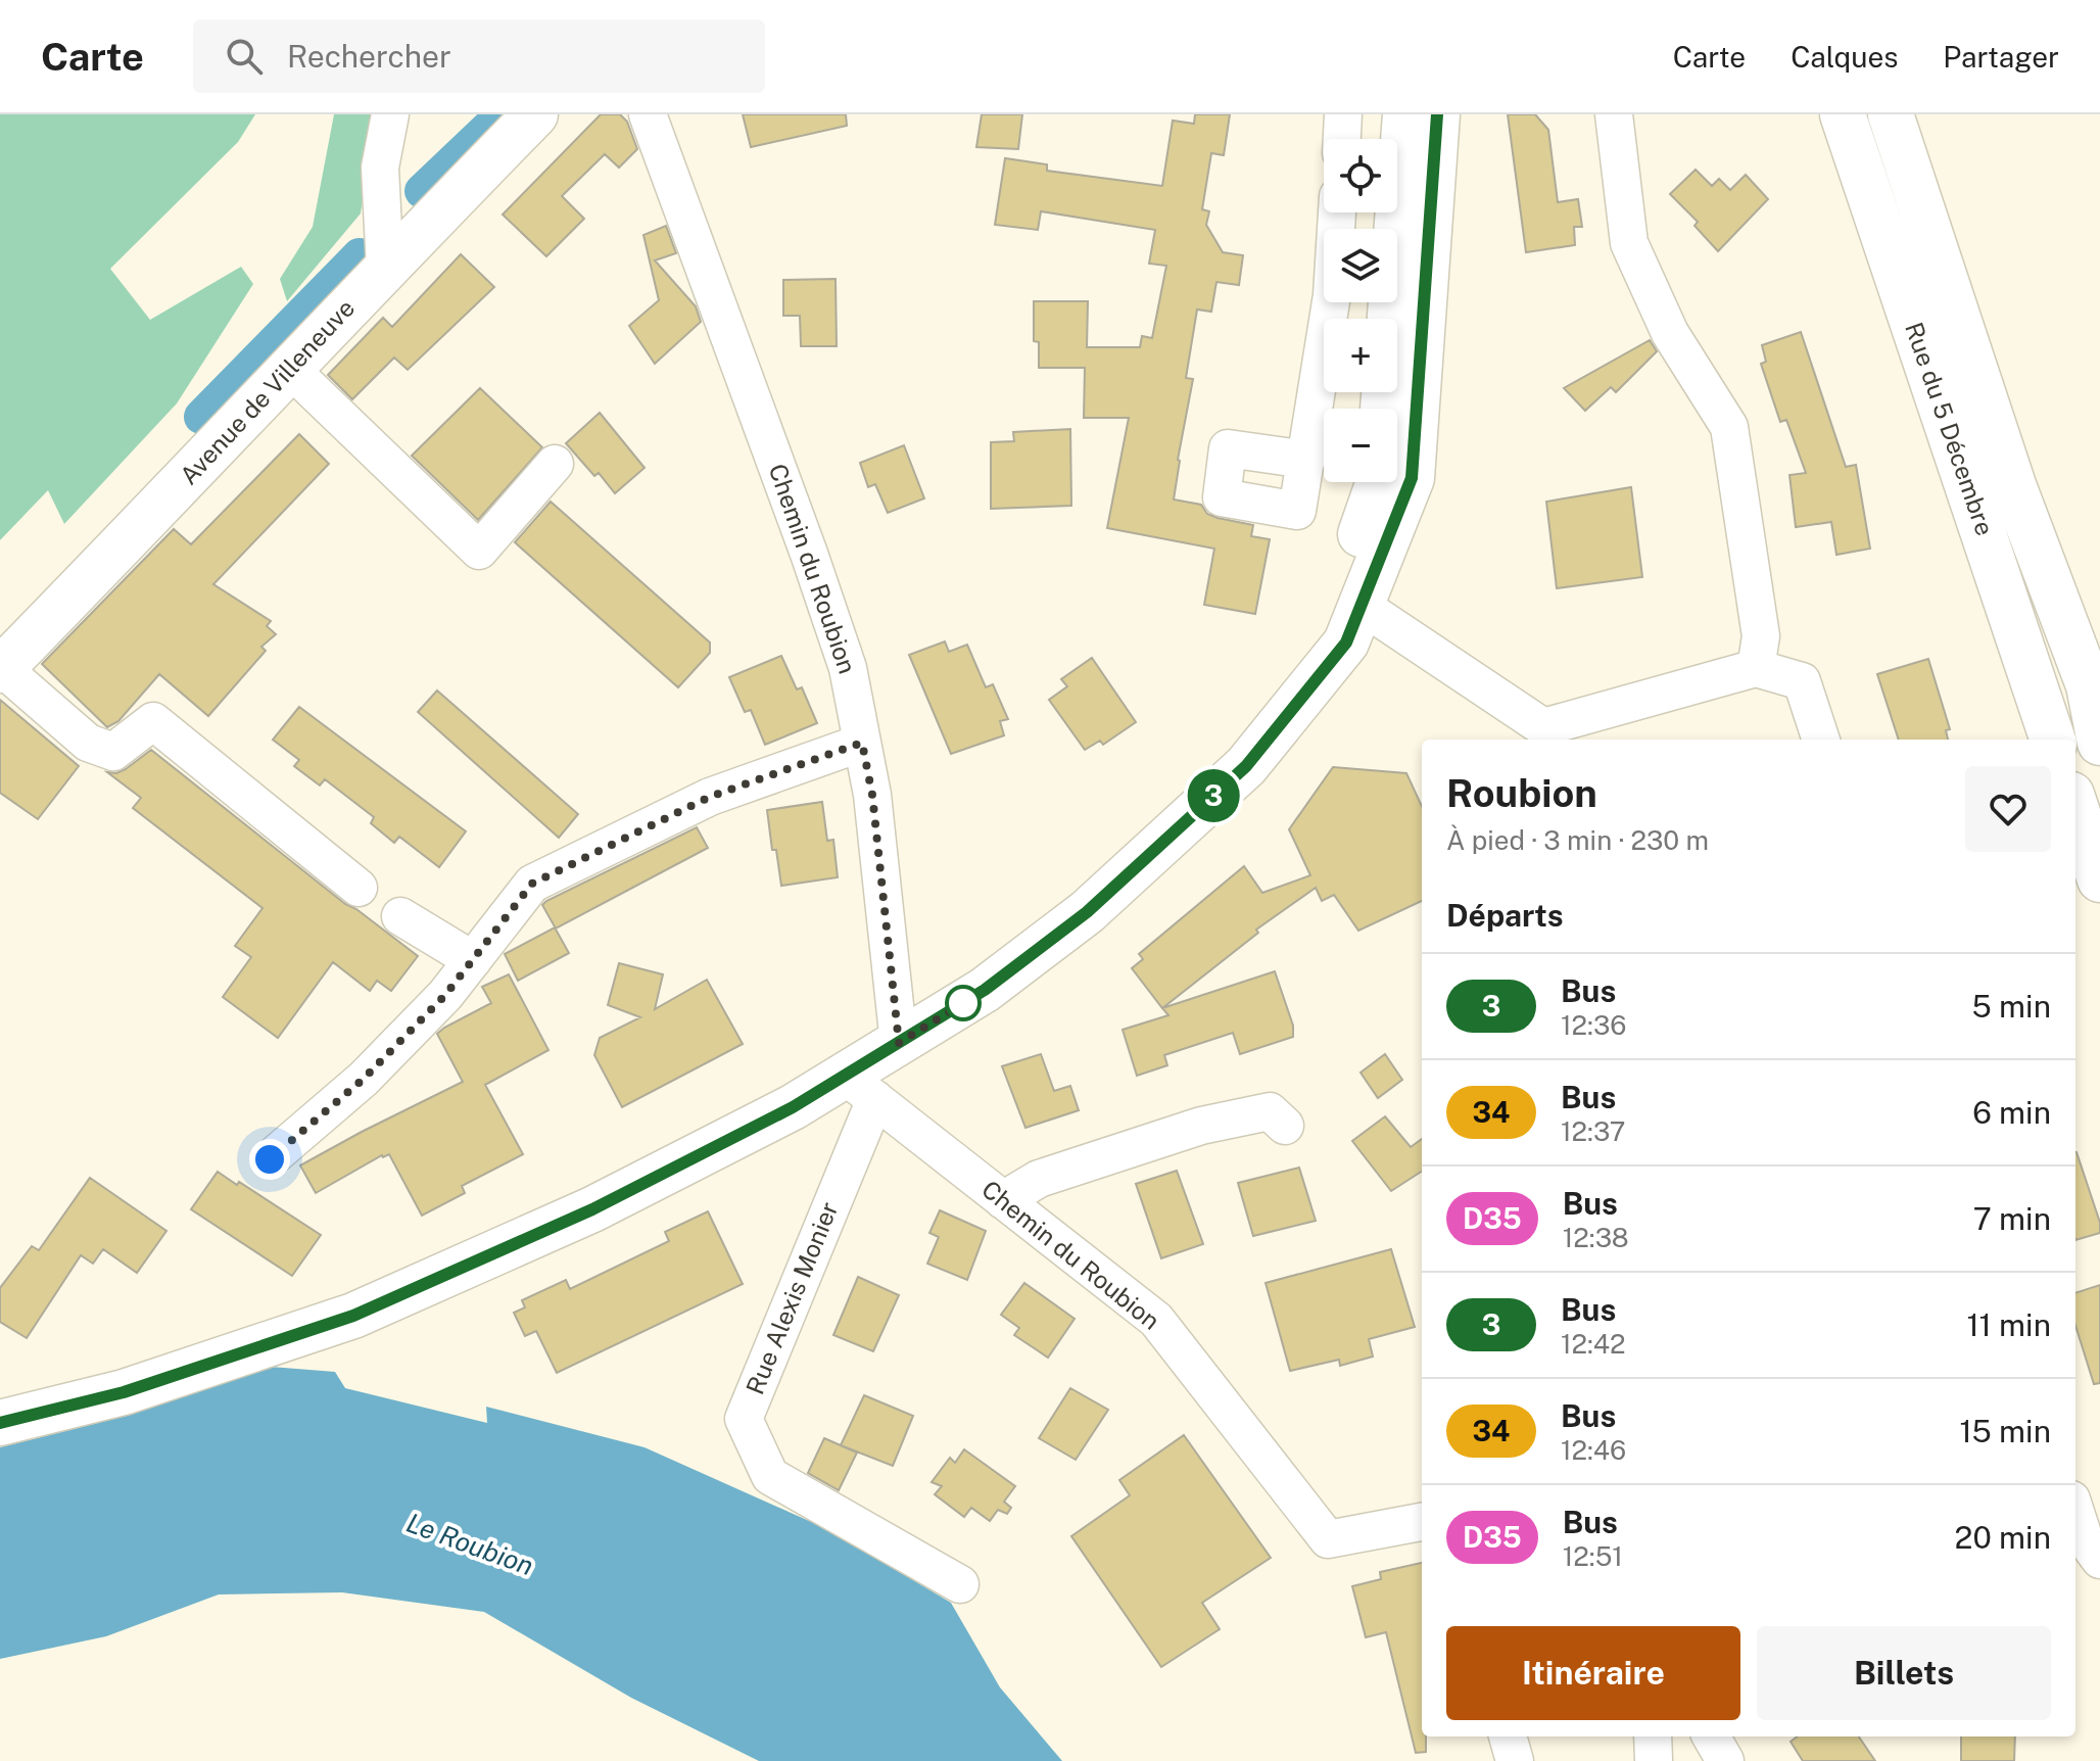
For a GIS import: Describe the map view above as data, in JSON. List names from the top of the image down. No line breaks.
{"streets":{"main road":["Avenue de Villeneuve","Rue du 5 Décembre"],"street":["Chemin du Roubion","Rue Alexis Monier"]},"crossings":[["Chemin du Roubion","Rue Alexis Monier"]],"water":["Le Roubion"],"lines":["bus line 3"],"page":{"header":"Carte","search":"Rechercher","nav":["Carte","Calques","Partager"],"on_map":"3","map_buttons":["+","−"],"heading":[["Roubion","À pied · 3 min · 230 m"],"Départs"],"list":[{"mark":"3","name":"Bus","note":"12:36","value":"5 min"},{"mark":"34","name":"Bus","note":"12:37","value":"6 min"},{"mark":"D35","name":"Bus","note":"12:38","value":"7 min"},{"mark":"3","name":"Bus","note":"12:42","value":"11 min"},{"mark":"34","name":"Bus","note":"12:46","value":"15 min"},{"mark":"D35","name":"Bus","note":"12:51","value":"20 min"}],"buttons":["Itinéraire","Billets"]}}
